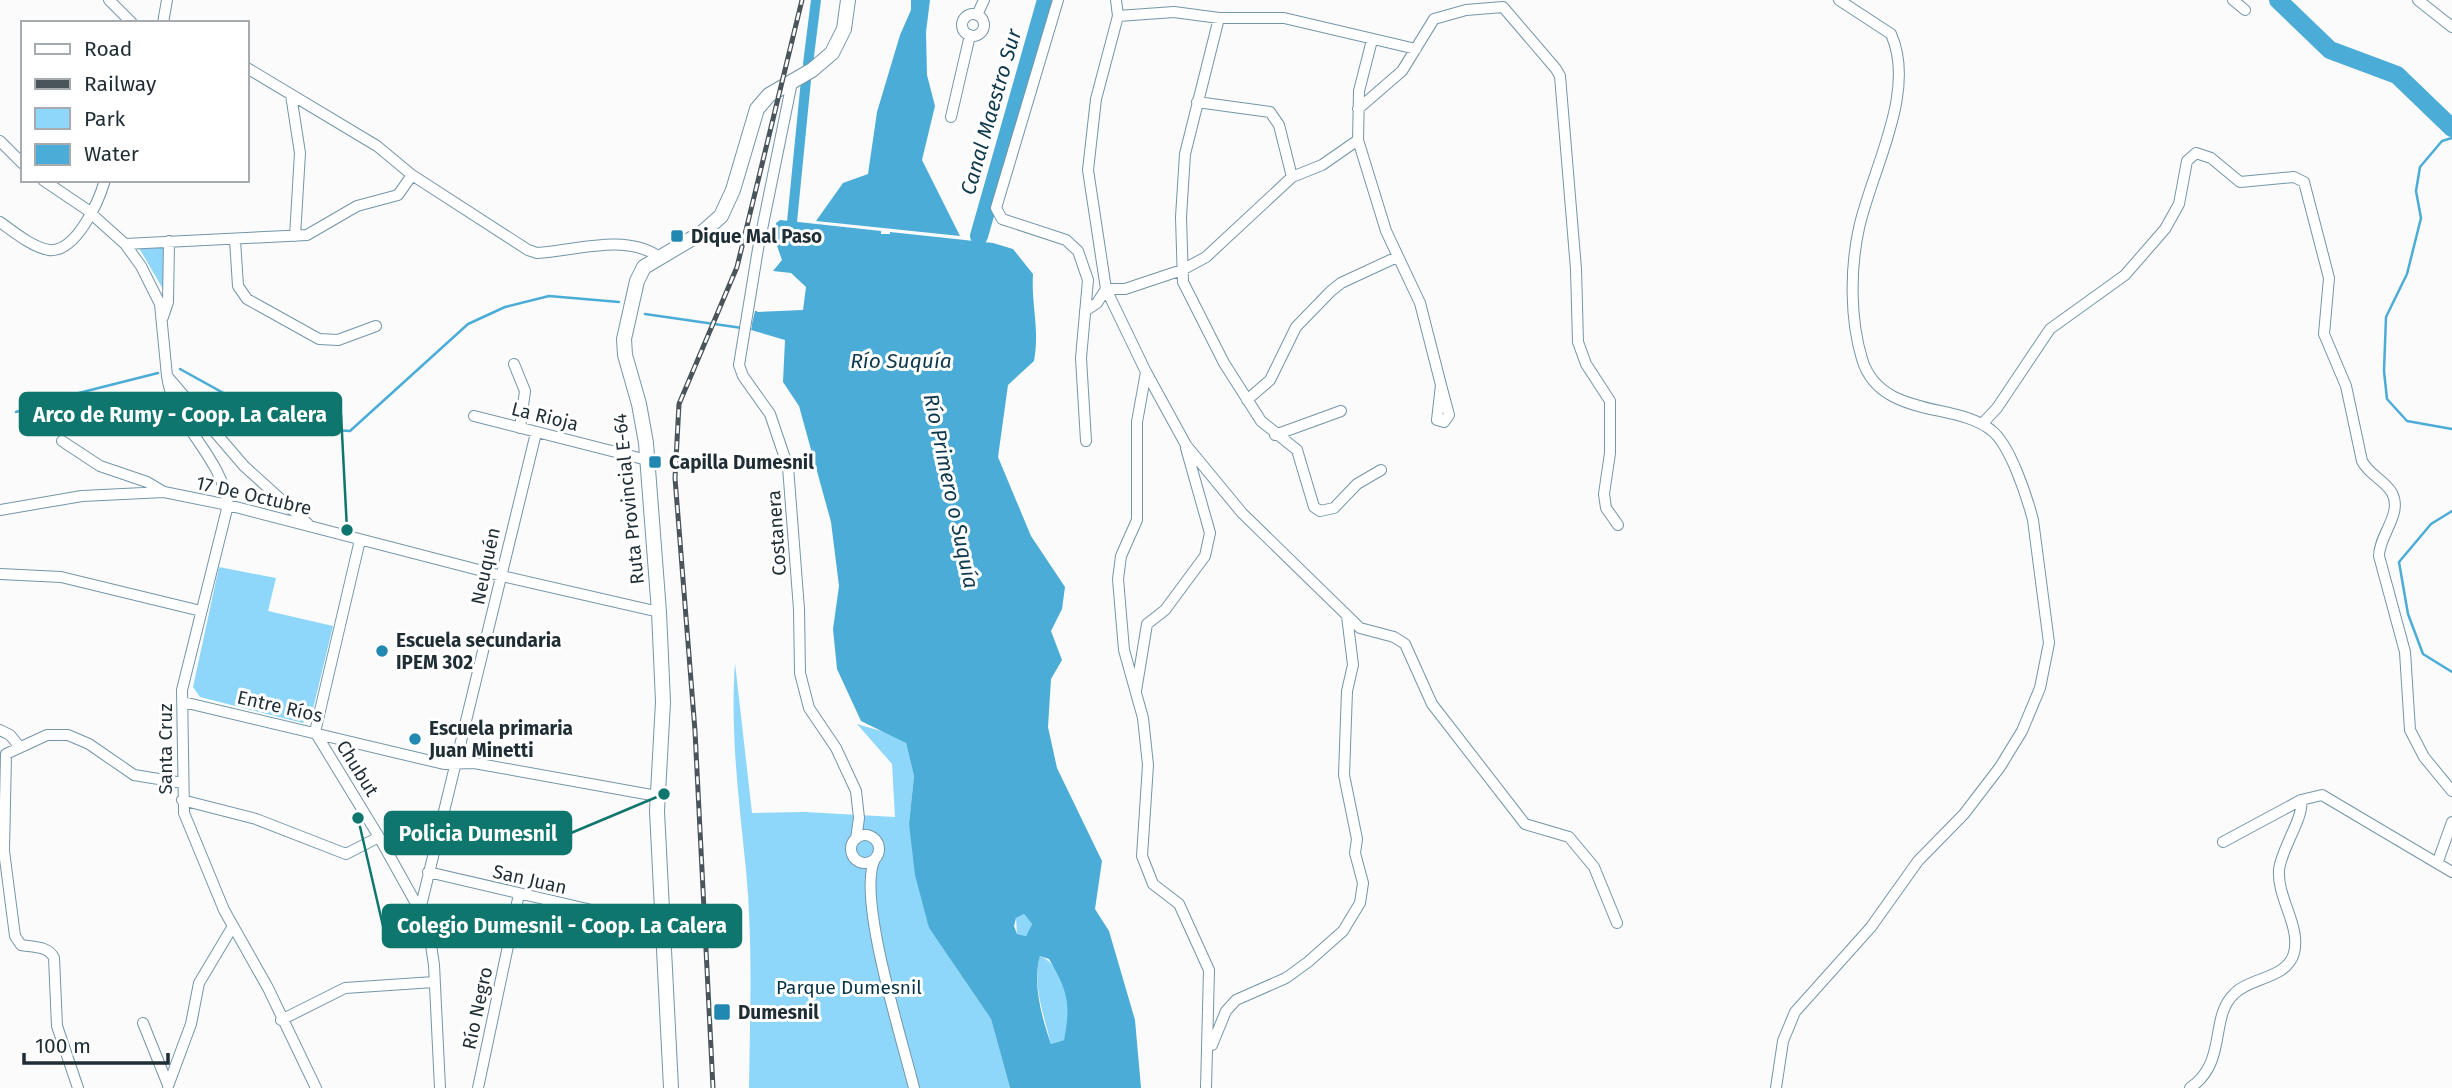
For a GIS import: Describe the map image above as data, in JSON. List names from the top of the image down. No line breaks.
{"streets":{"main road":["Ruta Provincial E-64"],"street":["La Rioja","17 De Octubre","Costanera","Neuquén","Entre Ríos","Santa Cruz","Chubut","San Juan","Río Negro"]},"crossings":[["La Rioja","Ruta Provincial E-64"],["La Rioja","Neuquén"],["17 De Octubre","Ruta Provincial E-64"],["17 De Octubre","Neuquén"],["17 De Octubre","Santa Cruz"],["17 De Octubre","Chubut"],["Ruta Provincial E-64","Costanera"],["Ruta Provincial E-64","Entre Ríos"],["Ruta Provincial E-64","San Juan"],["Neuquén","Entre Ríos"],["Neuquén","Chubut"],["Neuquén","San Juan"],["Entre Ríos","Santa Cruz"],["Entre Ríos","Chubut"],["San Juan","Río Negro"]],"water":["Canal Maestro Sur","Río Suquía","Río Primero o Suquía"],"parks":["Parque Dumesnil"],"places":{"transit":["Dique Mal Paso","Capilla Dumesnil","Dumesnil"],"other":["Arco de Rumy - Coop. La Calera","Escuela secundaria IPEM 302","Escuela primaria Juan Minetti","Policia Dumesnil","Colegio Dumesnil - Coop. La Calera"]},"legend":["Road","Railway","Park","Water"],"scale_bar":"100 m"}
